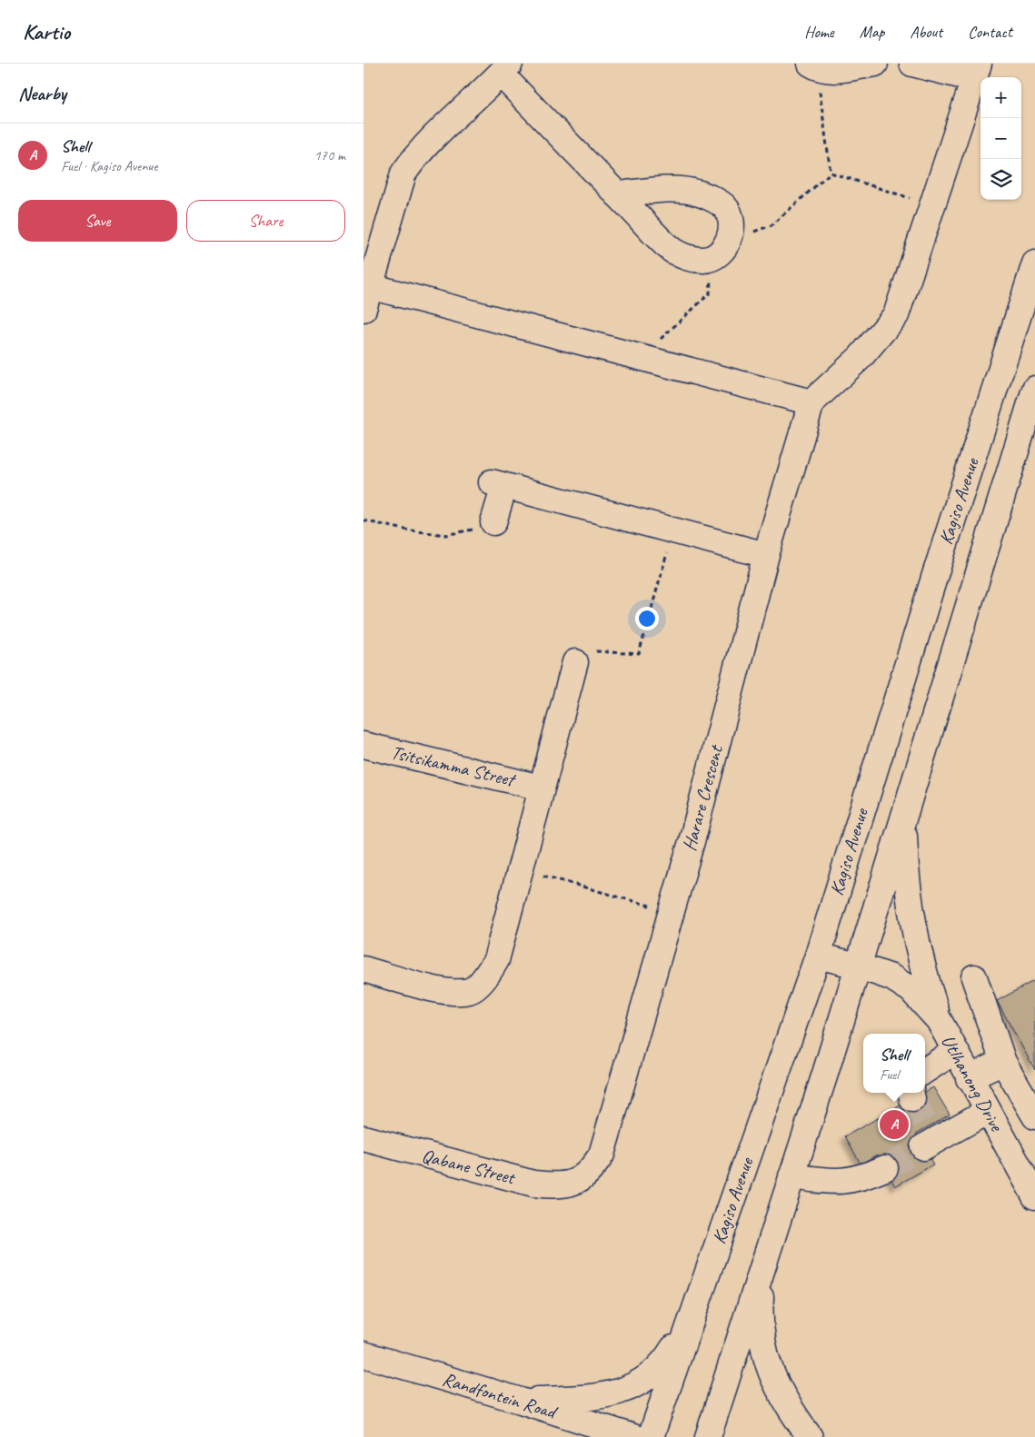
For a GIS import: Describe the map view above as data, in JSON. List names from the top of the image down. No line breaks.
{"streets":{"street":["Kagiso Avenue","Tsitsikamma Street","Harare Crescent","Utlhanong Drive","Qabane Street","Randfontein Road"]},"crossings":[["Kagiso Avenue","Utlhanong Drive"],["Harare Crescent","Qabane Street"]],"page":{"header":"Kartio","nav":["Home","Map","About","Contact"],"heading":"Nearby","map_buttons":["+","−"],"list":[{"mark":"A","name":"Shell","note":"Fuel · Kagiso Avenue","value":"170 m"}],"buttons":["Save","Share"],"popup":["Shell","Fuel"],"pins":"A"}}
